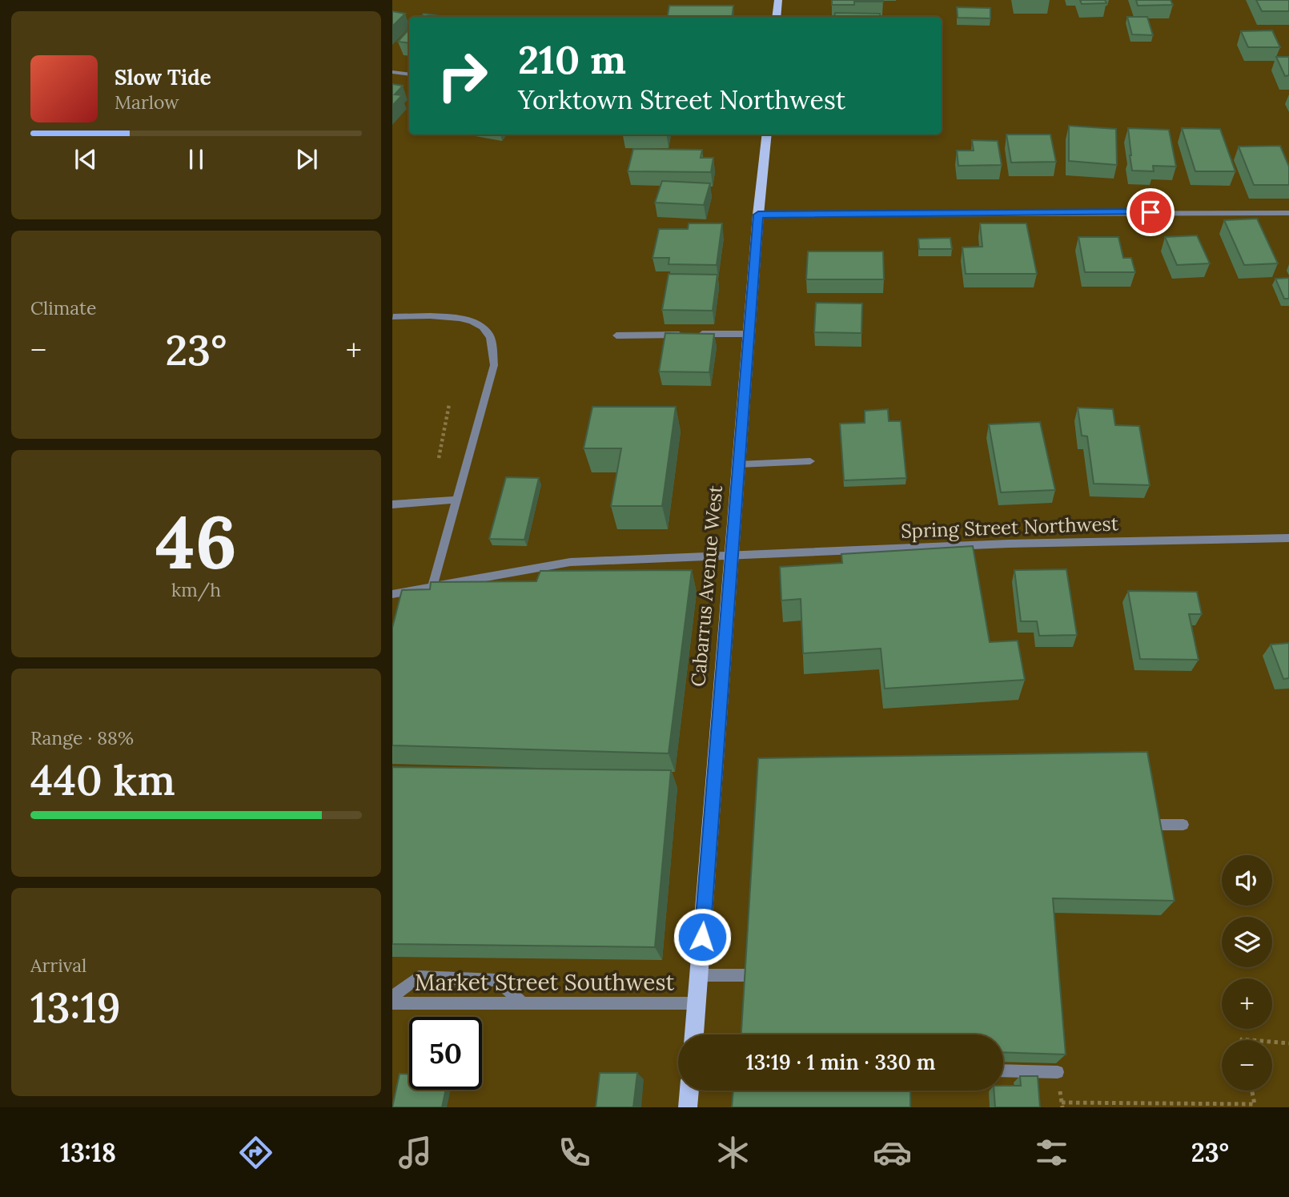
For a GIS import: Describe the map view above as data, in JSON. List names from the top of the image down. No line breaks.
{"streets":{"main road":["Cabarrus Avenue West"],"street":["Spring Street Northwest","Market Street Southwest"]},"crossings":[["Spring Street Northwest","Cabarrus Avenue West"],["Cabarrus Avenue West","Market Street Southwest"]],"page":{"turn":["210 m","Yorktown Street Northwest"],"song":["Slow Tide","Marlow"],"tile":["Climate",["46","km/h"],["Range · 88%","440 km"],["Arrival","13:19"]],"heat":["−","23°","+"],"map_buttons":["+","−"],"limit":"50","trip":"13:19 · 1 min · 330 m","tabs":["13:18","23°"]}}
